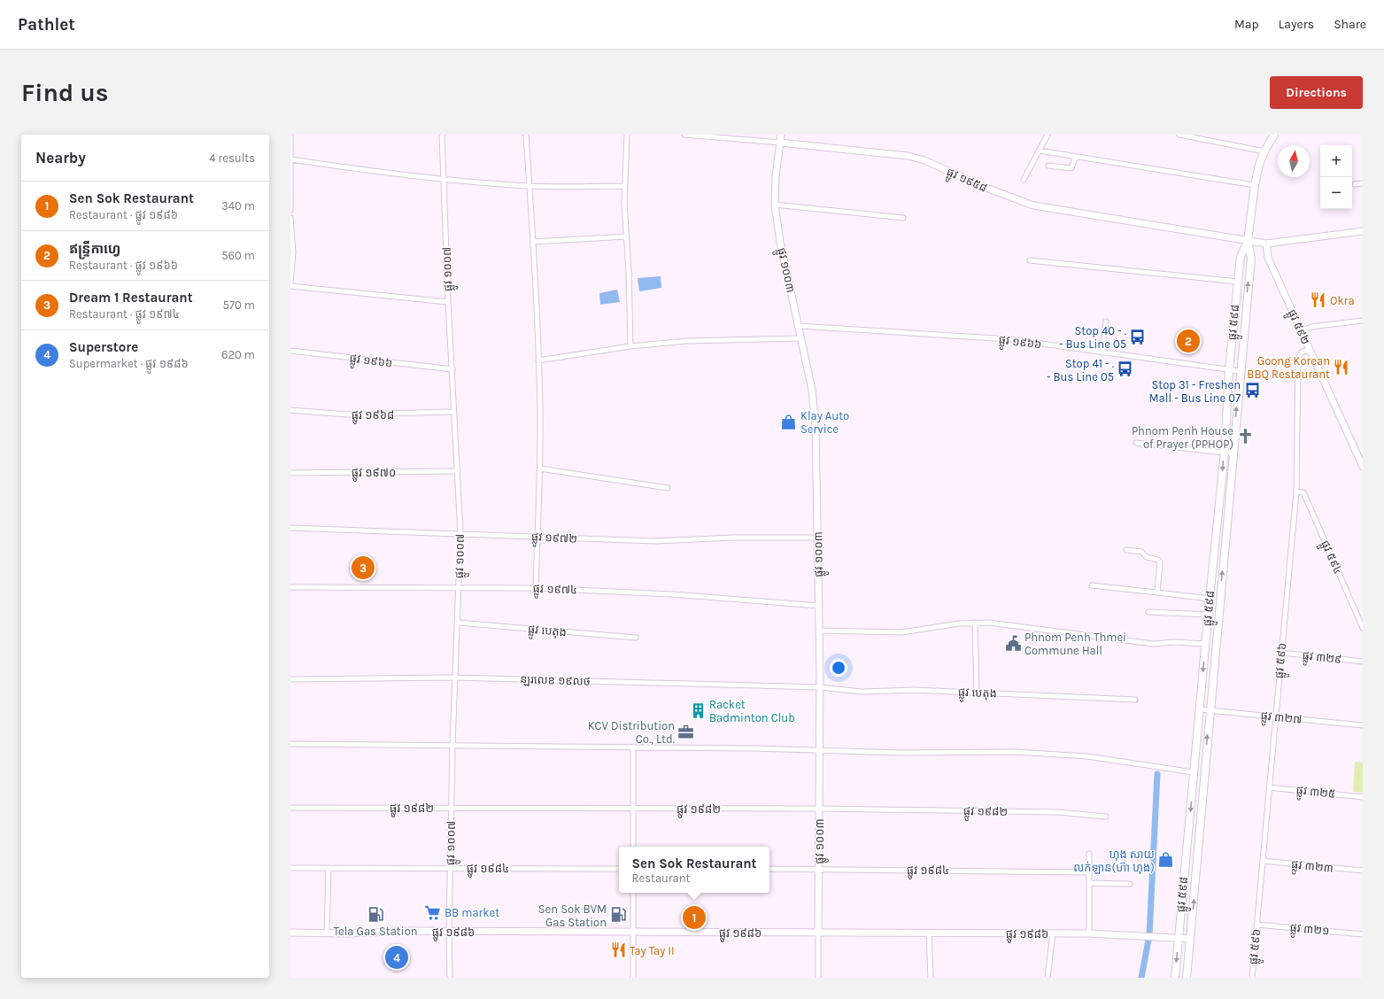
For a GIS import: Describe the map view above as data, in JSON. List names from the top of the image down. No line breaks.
{"streets":{"main road":["ផ្លូវ ៥៩៨"],"street":["ផ្លូវ ១៩៥៨","ផ្លូវ ១០០៧","ផ្លូវ ១០០៣","ផ្លូវ ៥៩២","ផ្លូវ ១៩៦៦","ផ្លូវ ១៩៦៨","ផ្លូវ ១៩៧០","ផ្លូវ ១៩៧២","ផ្លូវ ៥៩៤","ផ្លូវ ១៩៧៤","ផ្លូវ បេតុង","ផ្លូវ ៣២៩","ផ្លូវ ៥៩៦","ន្ឡរលេខ ១៩លថ","ផ្លូវ ៣២៧","ផ្លូវ ៣២៥","ផ្លូវ ១៩៨២","ផ្លូវ ៣២៣","ផ្លូវ ១៩៨៤","ផ្លូវ ៣២១","ផ្លូវ ១៩៨៦"]},"crossings":[["ផ្លូវ ១៩៥៨","ផ្លូវ ១០០៣"],["ផ្លូវ ១៩៥៨","ផ្លូវ ៥៩៨"],["ផ្លូវ ១៩៥៨","ផ្លូវ ៥៩២"],["ផ្លូវ ១០០៧","ផ្លូវ ១៩៦៦"],["ផ្លូវ ១០០៧","ផ្លូវ ១៩៦៨"],["ផ្លូវ ១០០៧","ផ្លូវ ១៩៧០"],["ផ្លូវ ១០០៧","ផ្លូវ ១៩៧២"],["ផ្លូវ ១០០៧","ផ្លូវ ១៩៧៤"],["ផ្លូវ ១០០៧","ផ្លូវ បេតុង"],["ផ្លូវ ១០០៧","ន្ឡរលេខ ១៩លថ"],["ផ្លូវ ១០០៧","ផ្លូវ ១៩៨២"],["ផ្លូវ ១០០៧","ផ្លូវ ១៩៨៤"],["ផ្លូវ ១០០៧","ផ្លូវ ១៩៨៦"],["ផ្លូវ ១០០៣","ផ្លូវ ១៩៦៦"],["ផ្លូវ ១០០៣","ផ្លូវ ១៩៧២"],["ផ្លូវ ១០០៣","ផ្លូវ ១៩៧៤"],["ផ្លូវ ១០០៣","ផ្លូវ បេតុង"],["ផ្លូវ ១០០៣","ន្ឡរលេខ ១៩លថ"],["ផ្លូវ ១០០៣","ផ្លូវ ១៩៨២"],["ផ្លូវ ១០០៣","ផ្លូវ ១៩៨៤"],["ផ្លូវ ១០០៣","ផ្លូវ ១៩៨៦"],["ផ្លូវ ៥៩៨","ផ្លូវ ១៩៦៦"],["ផ្លូវ ៥៩៨","ផ្លូវ ៣២៧"],["ផ្លូវ ៥៩៨","ផ្លូវ ១៩៨៦"],["ផ្លូវ ៥៩២","ផ្លូវ ៥៩៦"],["ផ្លូវ ៥៩៤","ផ្លូវ ៥៩៦"],["ផ្លូវ បេតុង","ន្ឡរលេខ ១៩លថ"],["ផ្លូវ ៣២៩","ផ្លូវ ៥៩៦"],["ផ្លូវ ៥៩៦","ផ្លូវ ៣២៧"],["ផ្លូវ ៥៩៦","ផ្លូវ ៣២៥"],["ផ្លូវ ៥៩៦","ផ្លូវ ៣២៣"],["ផ្លូវ ៥៩៦","ផ្លូវ ៣២១"]],"places":{"restaurant":["Okra","Goong Korean BBQ Restaurant","Tay Tay II"],"bus stop":["Stop 40 - . - Bus Line 05","Stop 41 - . - Bus Line 05","Stop 31 - Freshen Mall - Bus Line 07"],"shop":["Klay Auto Service","ហុង សាយ លក់ឡាន(ហ៊ា ហុង)"],"church":["Phnom Penh House of Prayer (PPHOP)"],"public building":["Phnom Penh Thmei Commune Hall"],"building":["Racket Badminton Club"],"office":["KCV Distribution Co., Ltd."],"supermarket":["BB market"],"fuel station":["Tela Gas Station","Sen Sok BVM Gas Station"]},"north":"top","page":{"header":"Pathlet","nav":["Map","Layers","Share"],"buttons":"Directions","title":"Find us","heading":["Nearby","4 results"],"map_buttons":["+","−"],"list":[{"mark":"1","name":"Sen Sok Restaurant","note":"Restaurant · ផ្លូវ ១៩៨៦","value":"340 m"},{"mark":"2","name":"ឥន្ទ្រីកាហ្វេ","note":"Restaurant · ផ្លូវ ១៩៦៦","value":"560 m"},{"mark":"3","name":"Dream 1 Restaurant","note":"Restaurant · ផ្លូវ ១៩៧៤","value":"570 m"},{"mark":"4","name":"Superstore","note":"Supermarket · ផ្លូវ ១៩៨៦","value":"620 m"}],"pins":["2","3","1","4"],"popup":["Sen Sok Restaurant","Restaurant"]}}
